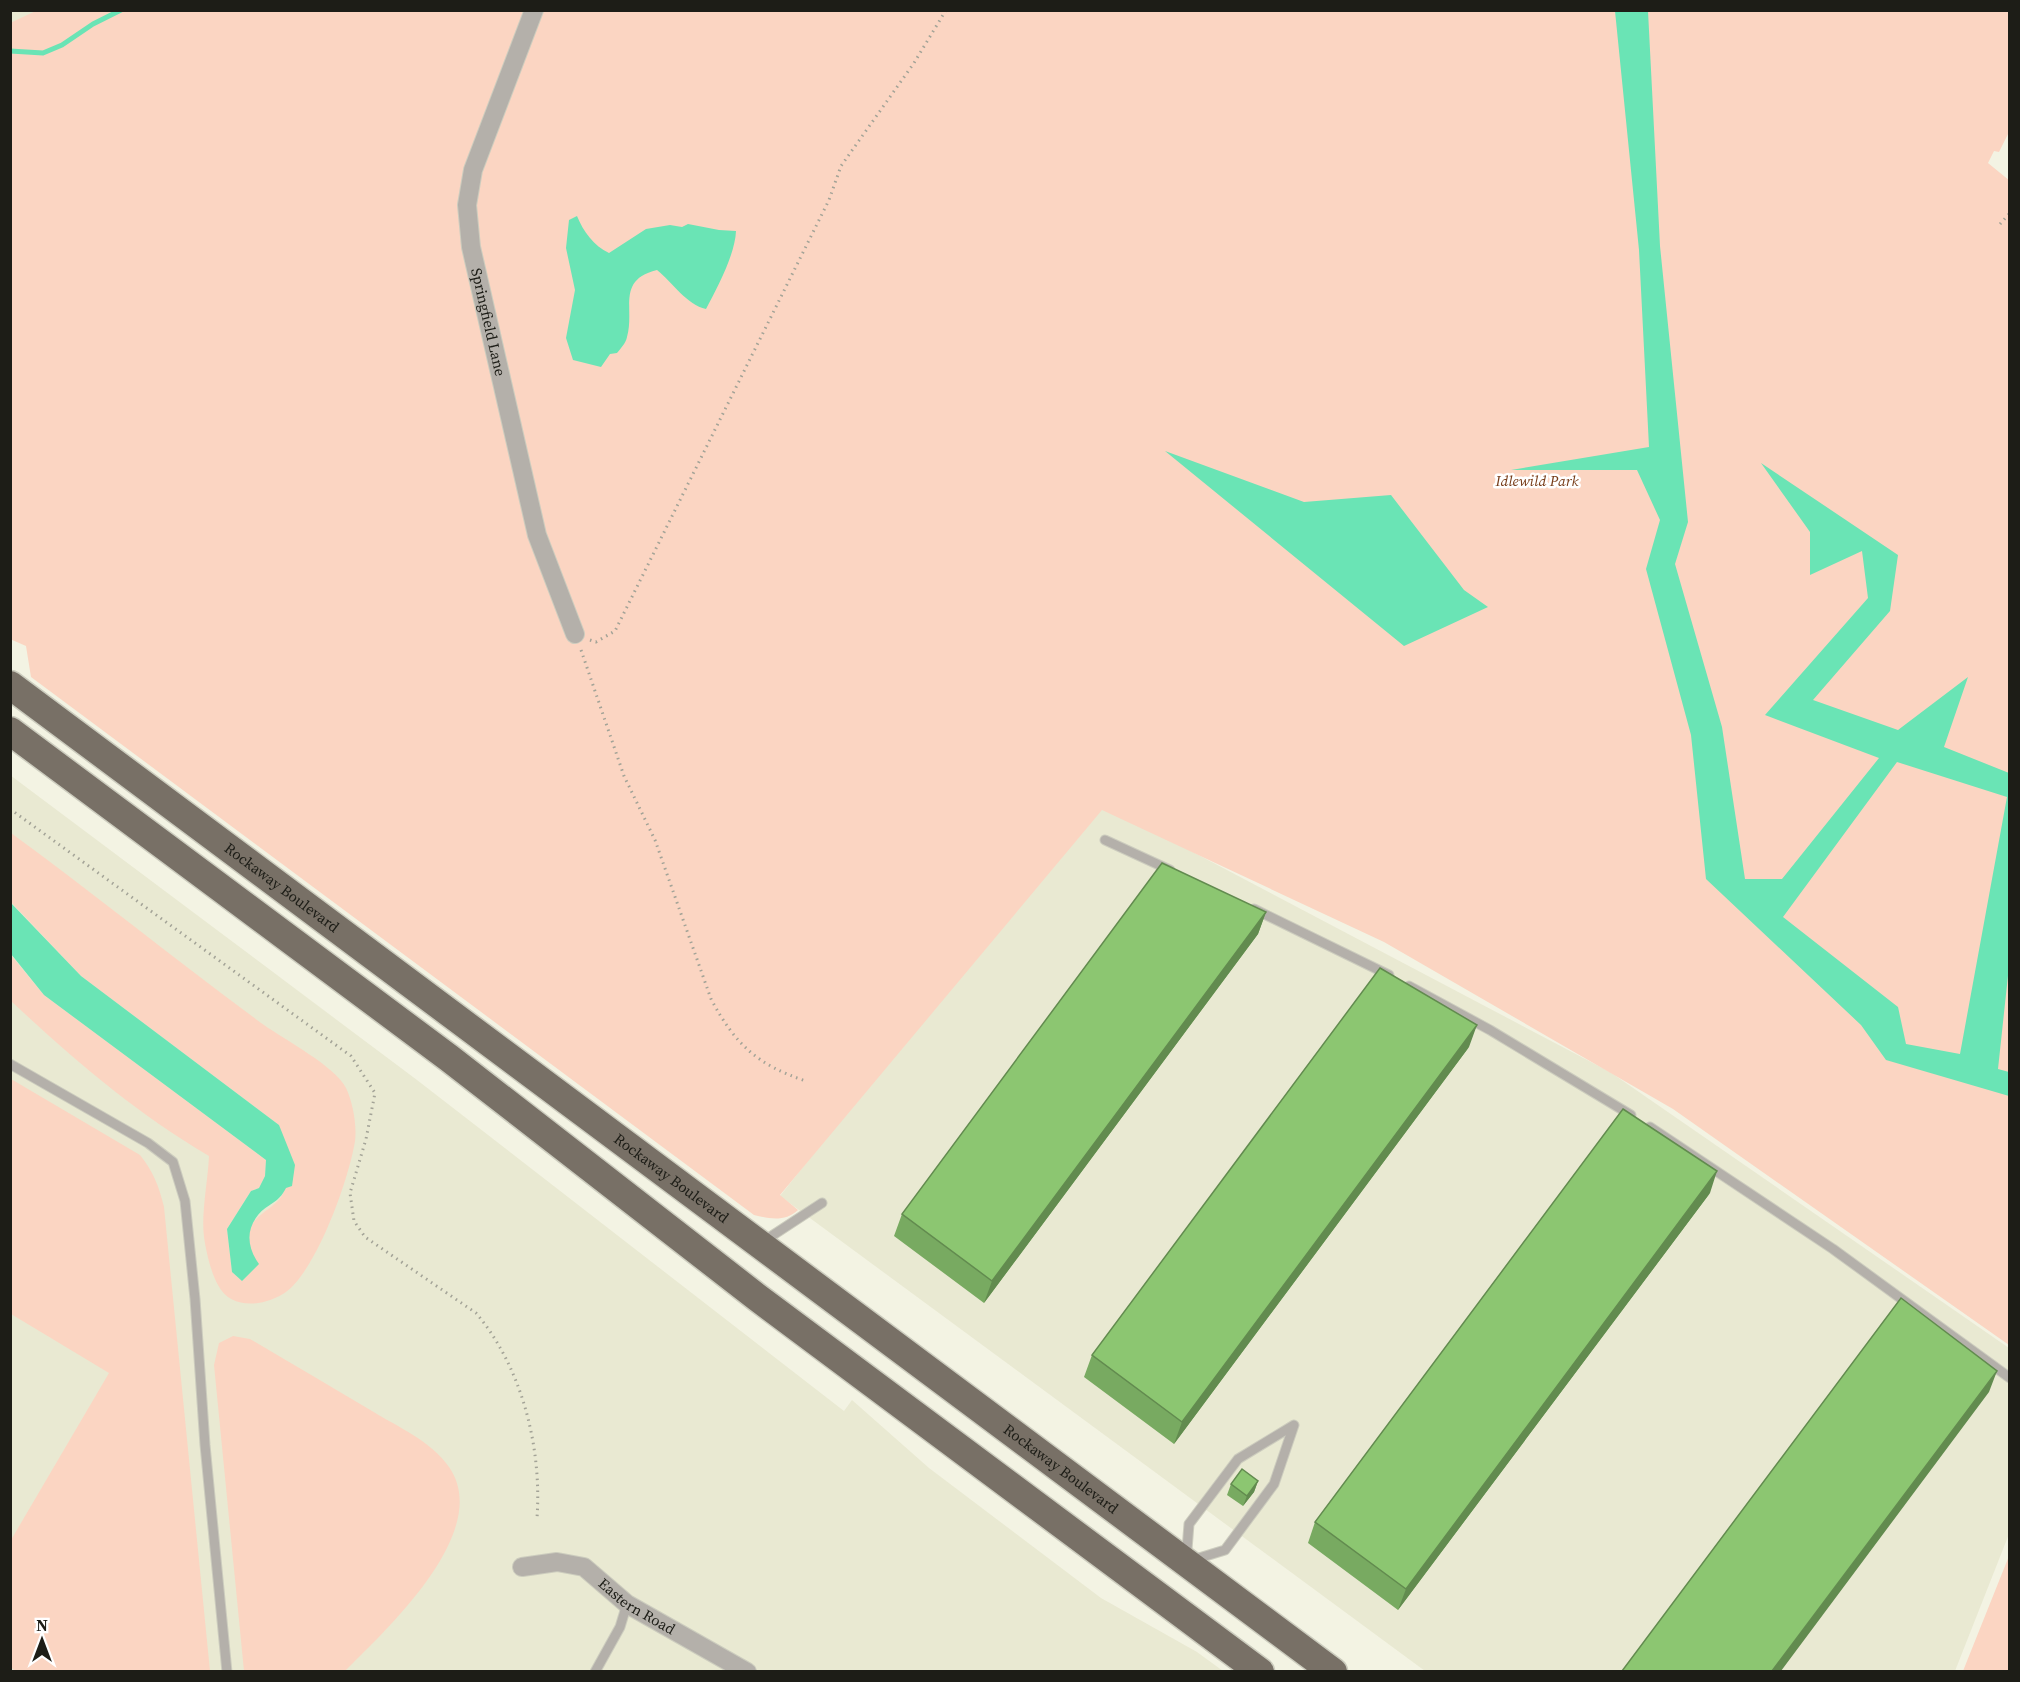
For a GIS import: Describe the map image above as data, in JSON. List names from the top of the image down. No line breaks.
{"streets":{"highway":["Rockaway Boulevard"],"street":["Springfield Lane","Eastern Road"]},"parks":["Idlewild Park"],"north":"top"}
